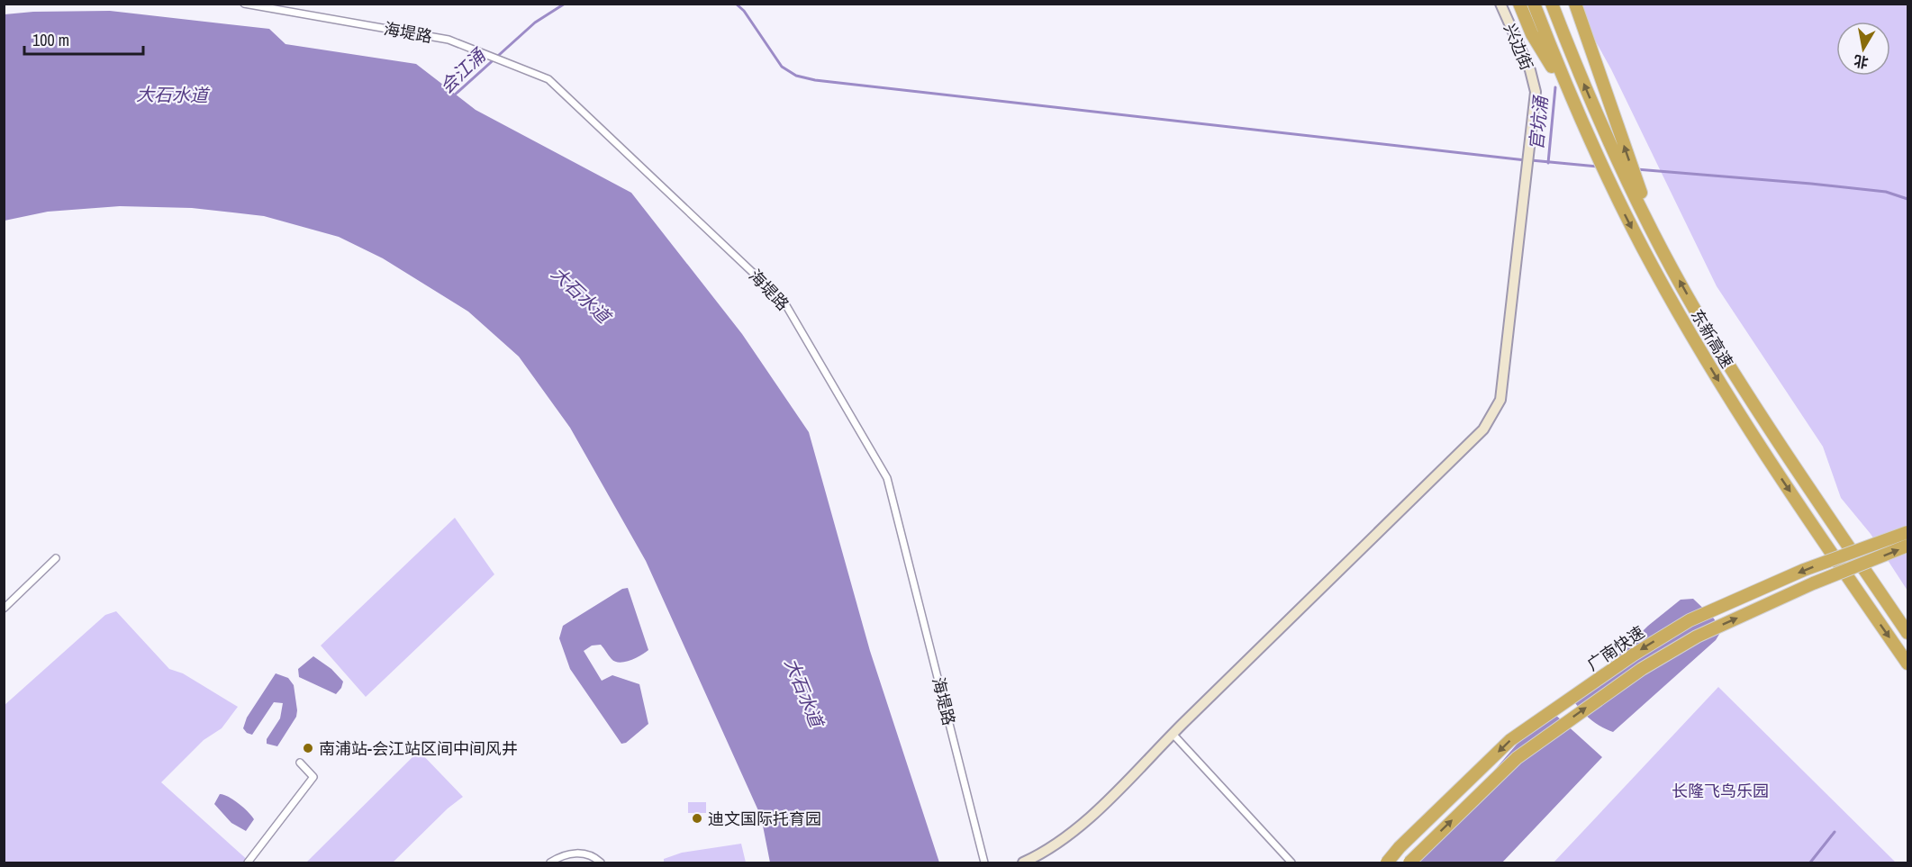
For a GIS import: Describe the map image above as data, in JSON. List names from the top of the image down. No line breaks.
{"streets":{"highway":["东新高速","广南快速"],"street":["海堤路","兴边街"]},"water":["会江涌","大石水道","官坑涌"],"parks":["长隆飞鸟乐园"],"places":["南浦站-会江站区间中间风井","迪文国际托育园"],"scale_bar":"100 m","north":"bottom"}
